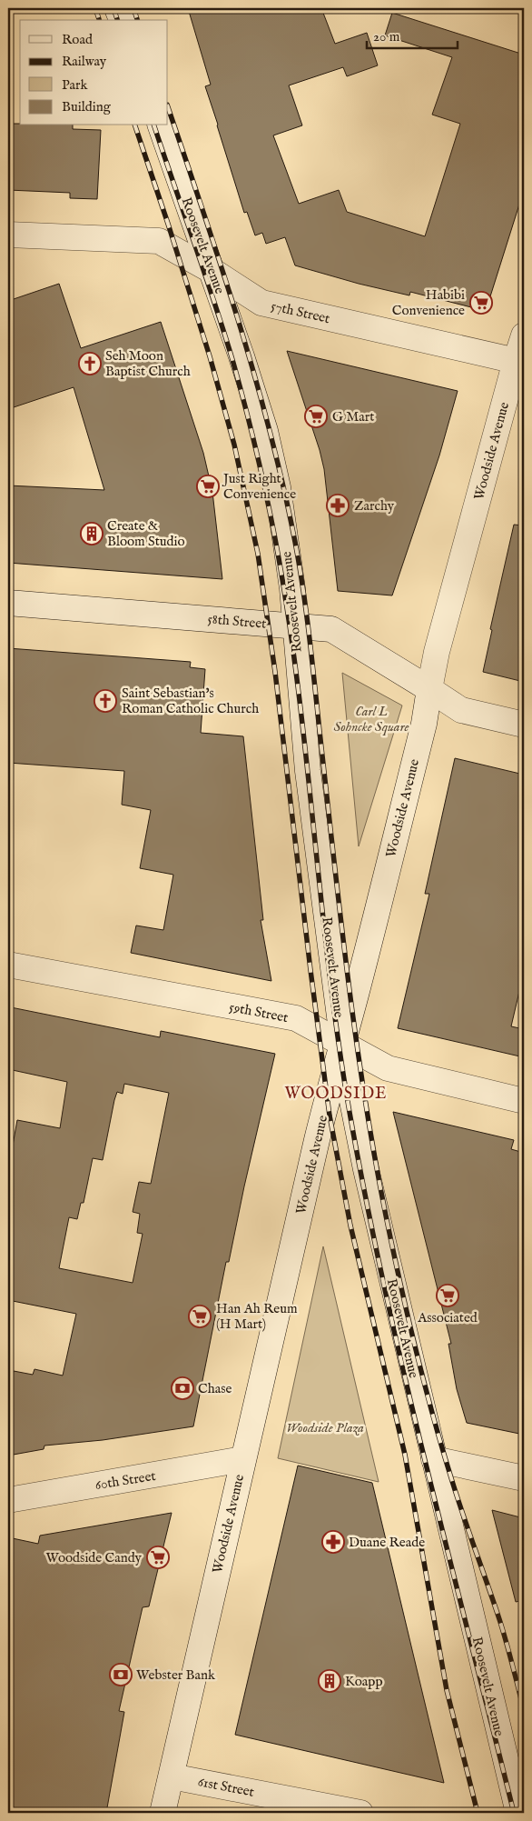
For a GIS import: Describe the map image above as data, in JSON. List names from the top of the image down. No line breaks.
{"streets":{"street":["Roosevelt Avenue","57th Street","Woodside Avenue","58th Street","59th Street","60th Street","61st Street"]},"crossings":[["Roosevelt Avenue","57th Street"],["Roosevelt Avenue","Woodside Avenue"],["Roosevelt Avenue","58th Street"],["Roosevelt Avenue","59th Street"],["57th Street","Woodside Avenue"],["Woodside Avenue","58th Street"],["Woodside Avenue","59th Street"],["Woodside Avenue","60th Street"],["Woodside Avenue","61st Street"]],"districts":["WOODSIDE"],"parks":["Carl L Sohncke Square","Woodside Plaza"],"places":{"supermarket":["Habibi Convenience","G Mart","Just Right Convenience","Associated","Han Ah Reum (H Mart)","Woodside Candy"],"church":["Seh Moon Baptist Church","Saint Sebastian's Roman Catholic Church"],"pharmacy":["Zarchy","Duane Reade"],"building":["Create & Bloom Studio","Koapp"],"bank":["Chase","Webster Bank"]},"legend":["Road","Railway","Park","Building"],"scale_bar":"20 m"}
